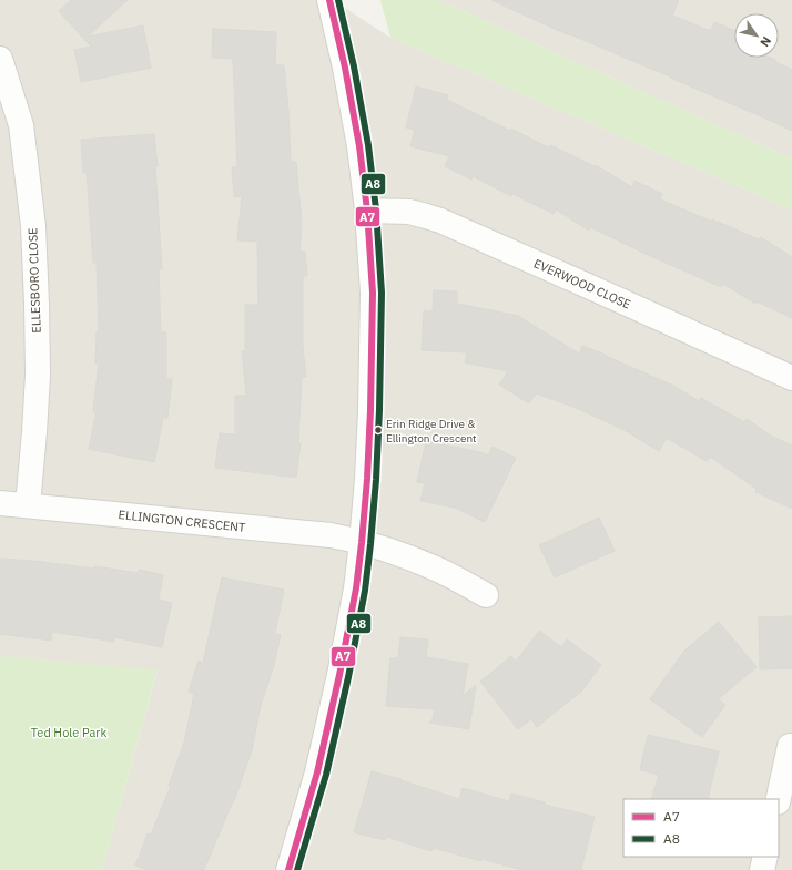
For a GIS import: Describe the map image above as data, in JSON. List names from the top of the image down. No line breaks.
{"streets":{"street":["ELLESBORO CLOSE","EVERWOOD CLOSE","ELLINGTON CRESCENT"]},"crossings":[["ELLESBORO CLOSE","ELLINGTON CRESCENT"]],"parks":["Ted Hole Park"],"places":["Erin Ridge Drive & Ellington Crescent"],"lines":["transit line A7","transit line A8"],"legend":["A7","A8"],"north":"bottom right"}
